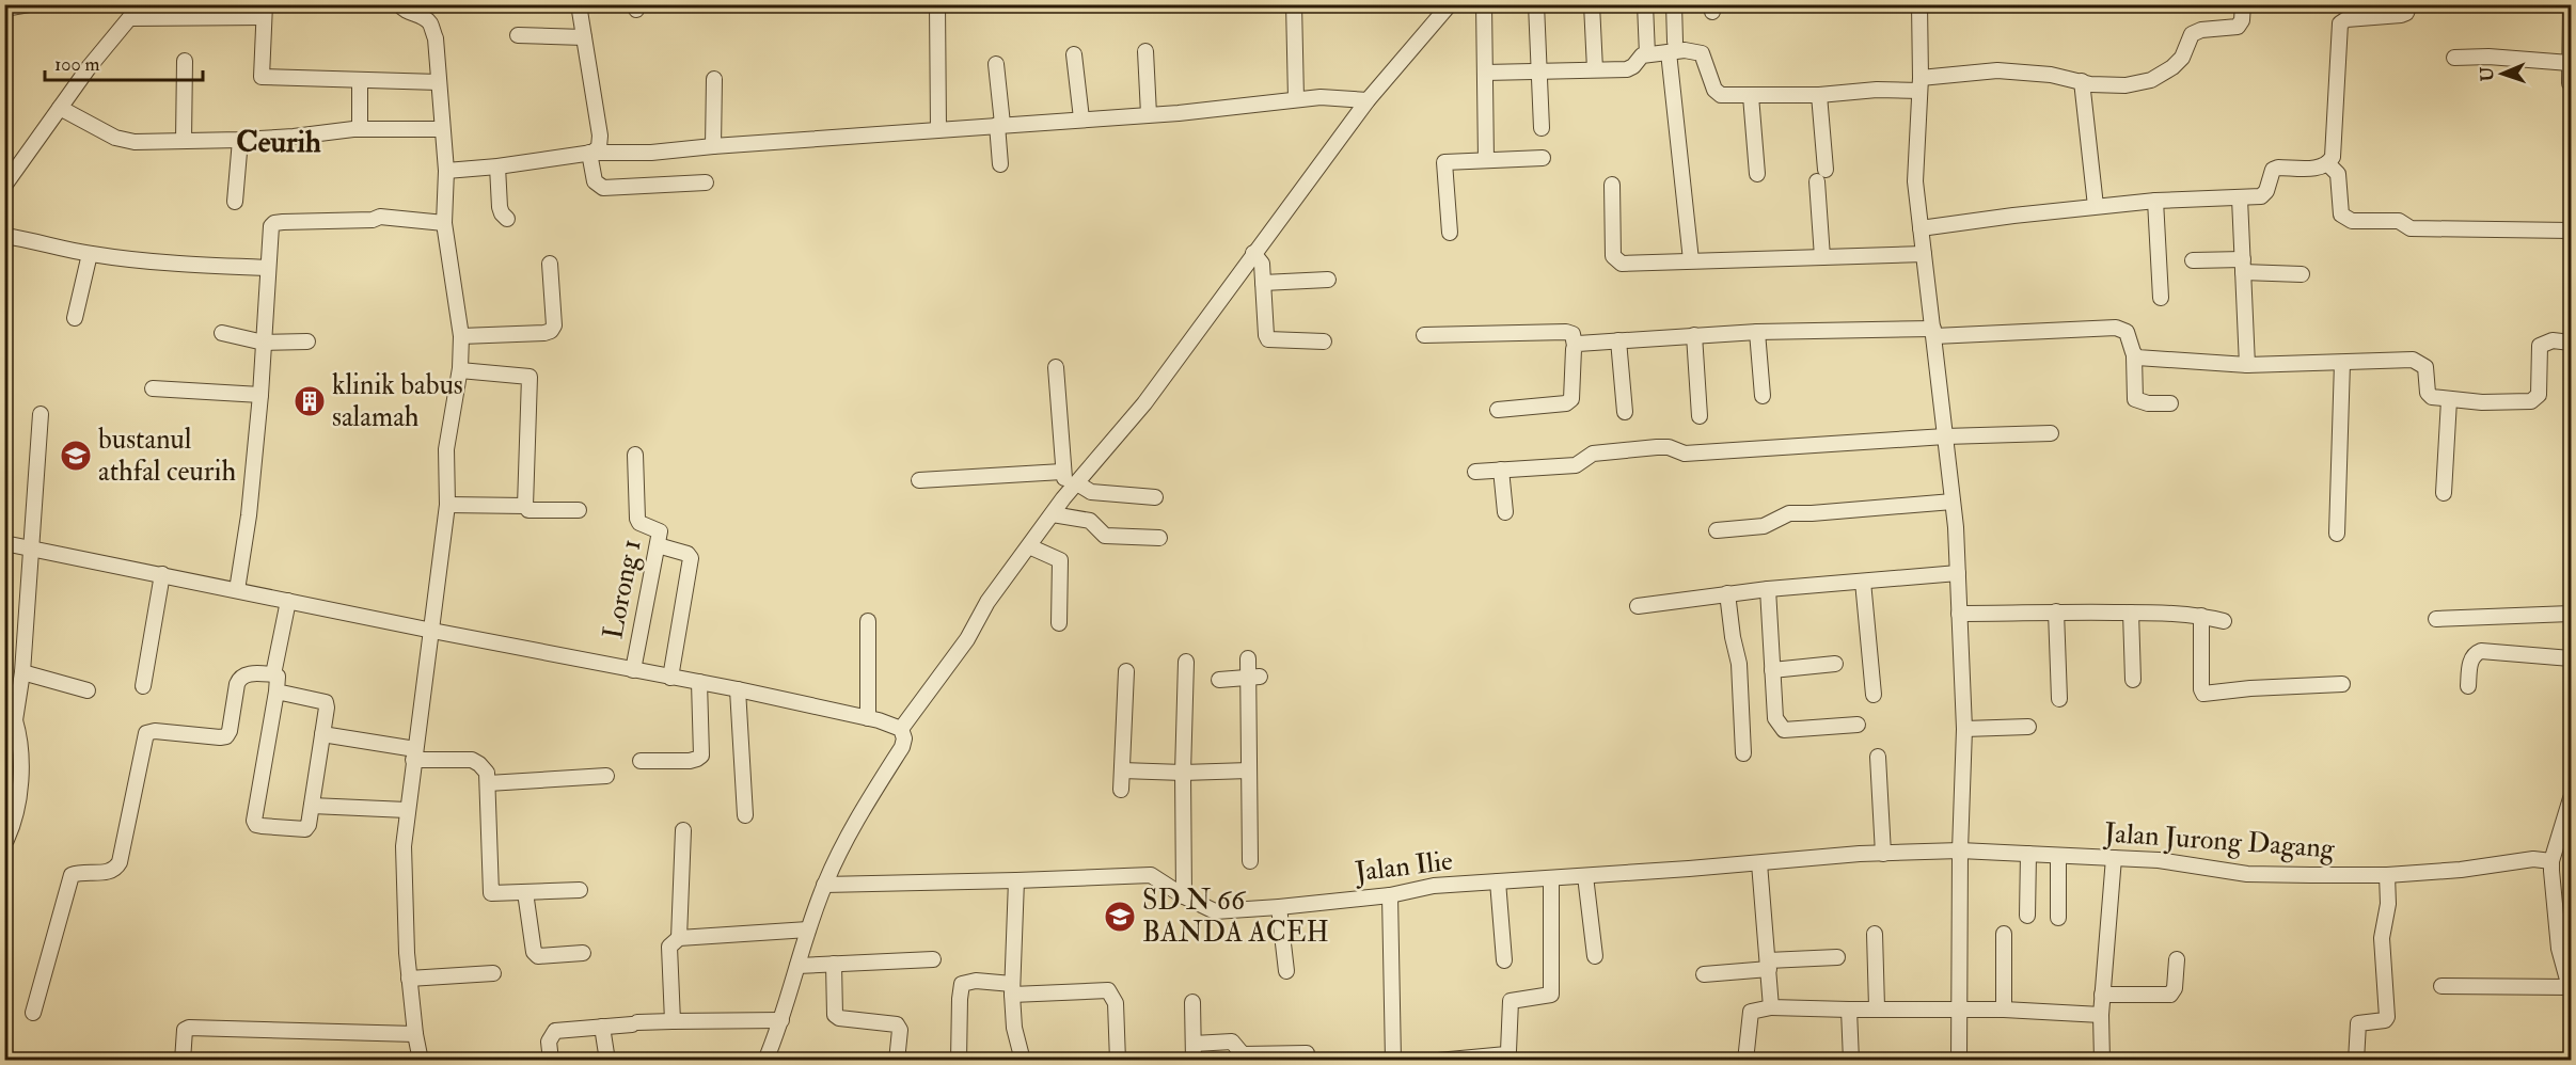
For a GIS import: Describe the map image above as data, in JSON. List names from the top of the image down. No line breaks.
{"streets":{"street":["Lorong 1","Jalan Jurong Dagang","Jalan Ilie"]},"crossings":[["Jalan Jurong Dagang","Jalan Ilie"]],"districts":["Ceurih"],"places":{"building":["klinik babus salamah"],"school or university":["bustanul athfal ceurih","SD N 66 BANDA ACEH"]},"scale_bar":"100 m","north":"left"}
